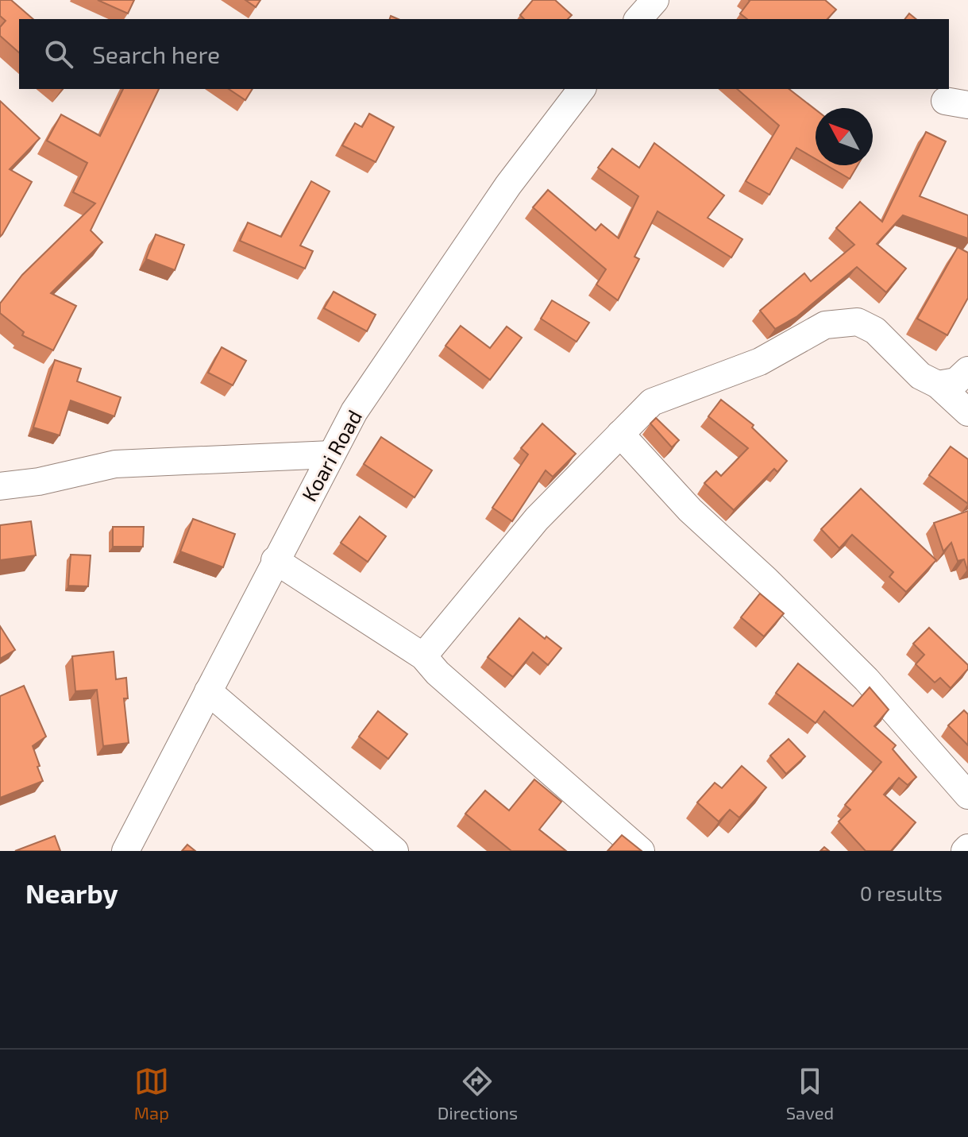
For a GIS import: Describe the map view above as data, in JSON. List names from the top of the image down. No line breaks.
{"streets":{"street":["Koari Road"]},"north":"top left","page":{"search":"Search here","heading":["Nearby","0 results"],"nav":["Map","Directions","Saved"]}}
